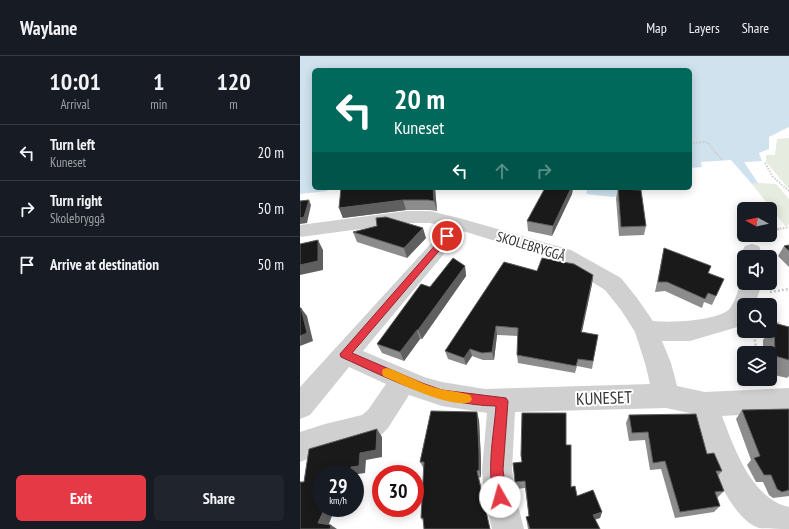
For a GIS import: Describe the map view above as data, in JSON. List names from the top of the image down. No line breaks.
{"streets":{"street":["SKOLEBRYGGÅ","KUNESET"]},"crossings":[["SKOLEBRYGGÅ","KUNESET"]],"north":"left","page":{"header":"Waylane","nav":["Map","Layers","Share"],"eta":["10:01","Arrival","1","min","120","m"],"turn":["20 m","Kuneset"],"list":[{"name":"Turn left","note":"Kuneset","value":"20 m"},{"name":"Turn right","note":"Skolebryggå","value":"50 m"},{"name":"Arrive at destination","value":"50 m"}],"speed":"29 km/h","limit":"30","buttons":["Exit","Share"]}}
